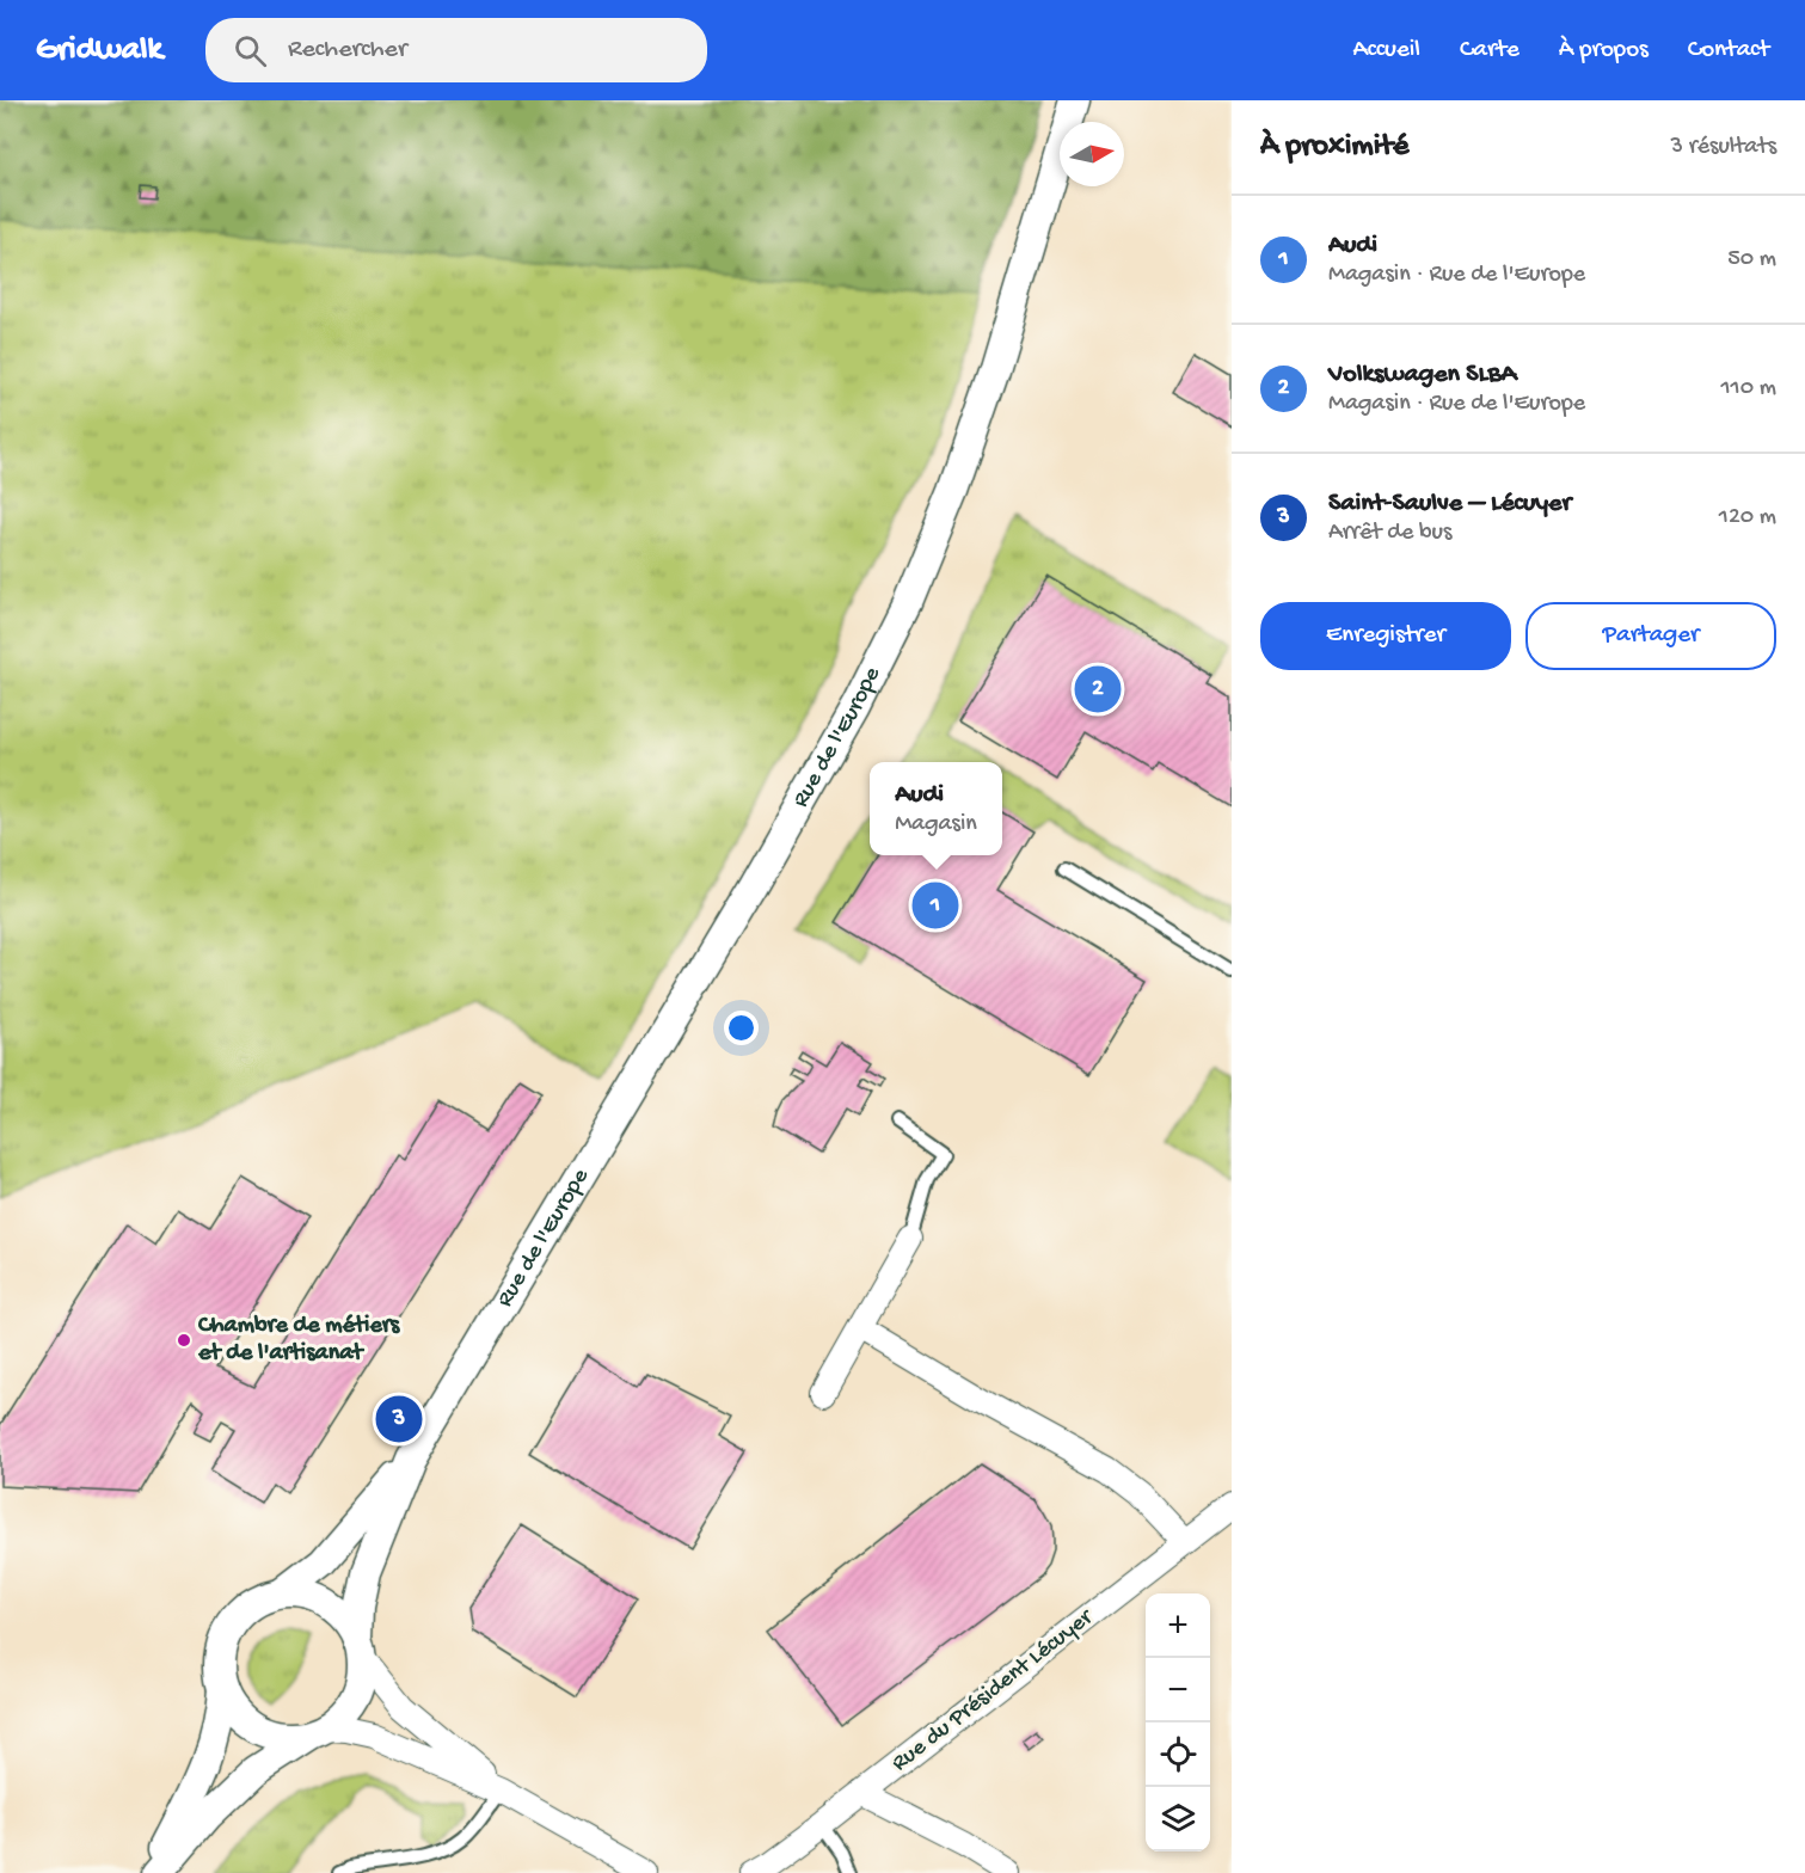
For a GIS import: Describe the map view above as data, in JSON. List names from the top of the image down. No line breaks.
{"streets":{"street":["Rue de l'Europe","Rue du Président Lécuyer"]},"places":["Chambre de métiers et de l'artisanat"],"north":"right","page":{"header":"Gridwalk","search":"Rechercher","nav":["Accueil","Carte","À propos","Contact"],"heading":["À proximité","3 résultats"],"list":[{"mark":"1","name":"Audi","note":"Magasin · Rue de l'Europe","value":"50 m"},{"mark":"2","name":"Volkswagen SLBA","note":"Magasin · Rue de l'Europe","value":"110 m"},{"mark":"3","name":"Saint-Saulve – Lécuyer","note":"Arrêt de bus","value":"120 m"}],"buttons":["Enregistrer","Partager"],"pins":["2","1","3"],"popup":["Audi","Magasin"],"map_buttons":["+","−"]}}
